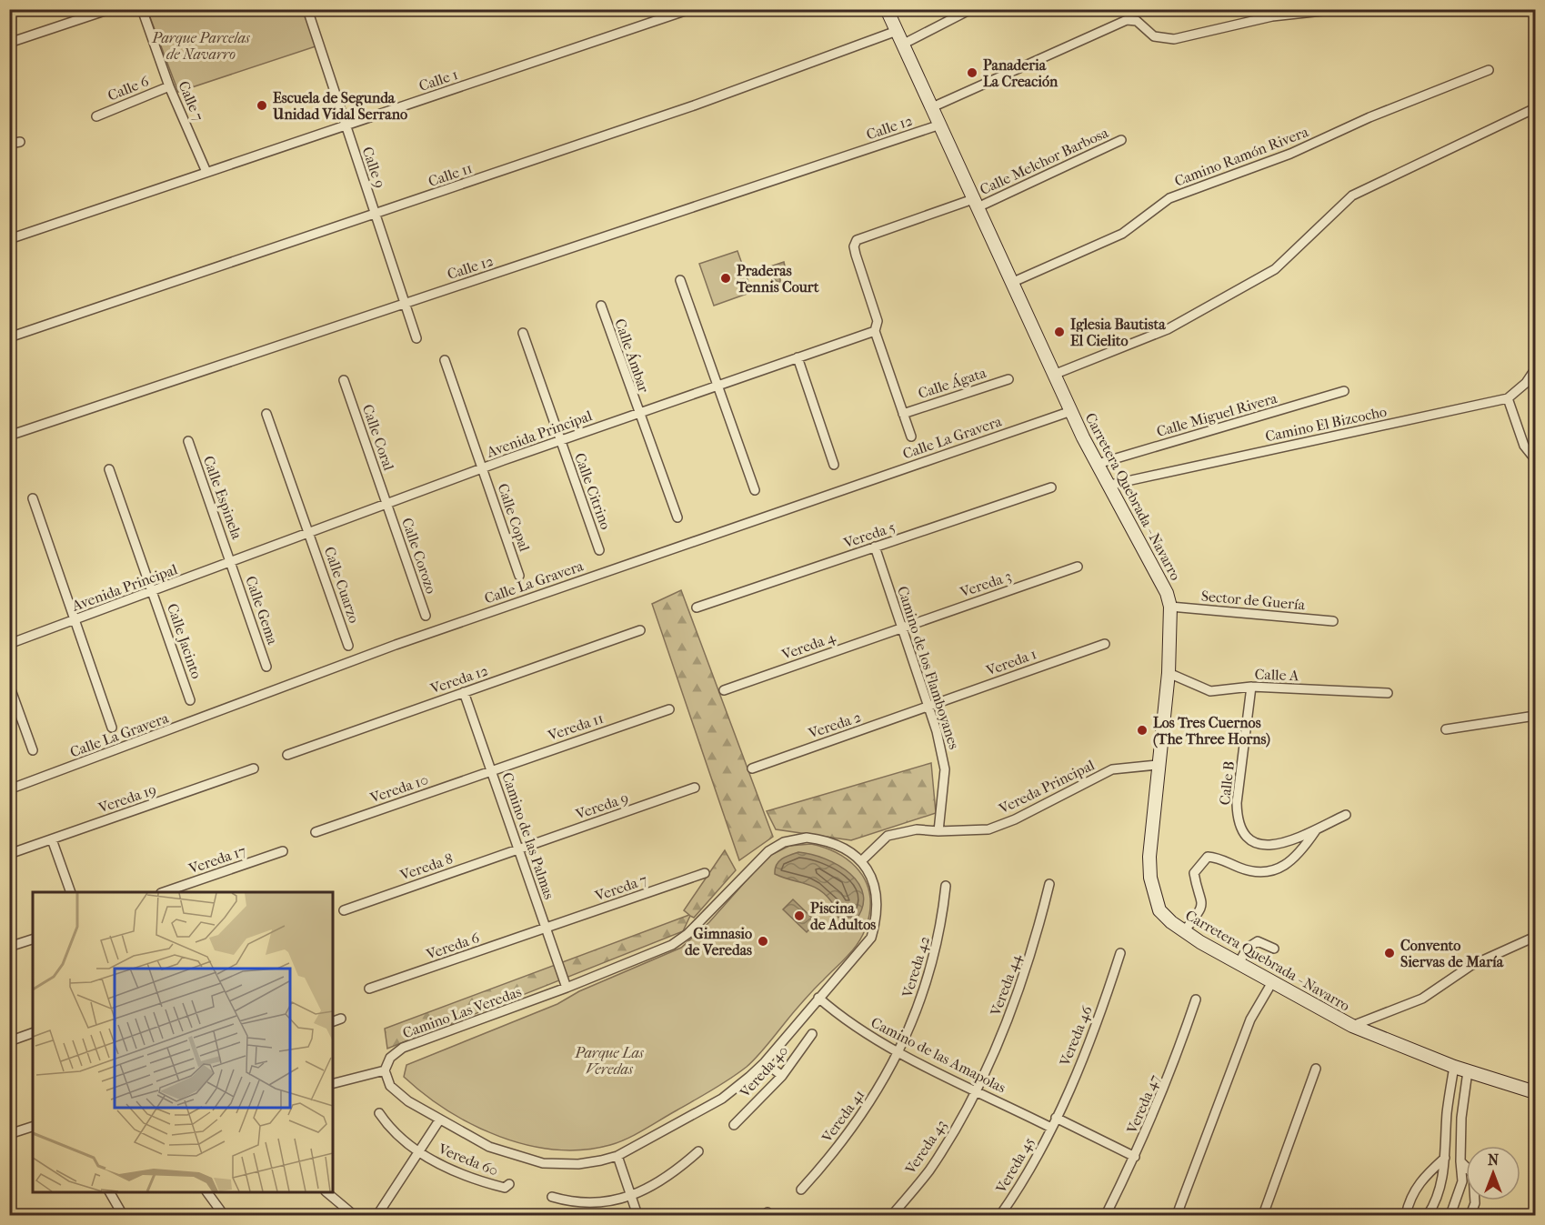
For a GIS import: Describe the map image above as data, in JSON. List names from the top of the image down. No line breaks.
{"streets":{"street":["Calle 1","Calle 6","Calle 7","Calle 12","Camino Ramón Rivera","Calle Melchor Barbosa","Calle 9","Calle 11","Calle Ámbar","Calle Ágata","Calle Miguel Rivera","Camino El Bizcocho","Avenida Principal","Calle Coral","Calle La Gravera","Calle Citrino","Carretera Quebrada - Navarro","Calle Espinela","Calle Copal","Vereda 5","Calle Corozo","Vereda 3","Calle Cuarzo","Sector de Guería","Calle Gema","Calle Jacinto","Vereda 4","Vereda 1","Camino de los Flamboyanes","Calle A","Vereda 12","Vereda 2","Vereda 11","Calle B","Vereda Principal","Vereda 10","Vereda 19","Vereda 9","Camino de las Palmas","Vereda 17","Vereda 8","Vereda 7","Vereda 6","Vereda 42","Vereda 44","Camino Las Veredas","Vereda 46","Camino de las Amapolas","Vereda 40","Vereda 47","Vereda 41","Vereda 43","Vereda 60","Vereda 45"]},"crossings":[["Calle 1","Calle 7"],["Calle 1","Calle 9"],["Calle 6","Calle 7"],["Calle 12","Calle 9"],["Calle 12","Carretera Quebrada - Navarro"],["Camino Ramón Rivera","Carretera Quebrada - Navarro"],["Calle Melchor Barbosa","Carretera Quebrada - Navarro"],["Calle 9","Calle 11"],["Calle 11","Carretera Quebrada - Navarro"],["Calle Ámbar","Avenida Principal"],["Calle Miguel Rivera","Carretera Quebrada - Navarro"],["Camino El Bizcocho","Carretera Quebrada - Navarro"],["Avenida Principal","Calle Coral"],["Avenida Principal","Calle Citrino"],["Avenida Principal","Calle Espinela"],["Avenida Principal","Calle Copal"],["Avenida Principal","Calle Corozo"],["Avenida Principal","Calle Cuarzo"],["Avenida Principal","Calle Gema"],["Avenida Principal","Calle Jacinto"],["Calle Coral","Calle Corozo"],["Calle La Gravera","Carretera Quebrada - Navarro"],["Carretera Quebrada - Navarro","Sector de Guería"],["Carretera Quebrada - Navarro","Calle A"],["Carretera Quebrada - Navarro","Vereda Principal"],["Calle Espinela","Calle Gema"],["Vereda 5","Camino de los Flamboyanes"],["Vereda 3","Vereda 4"],["Vereda 3","Camino de los Flamboyanes"],["Vereda 4","Camino de los Flamboyanes"],["Vereda 1","Camino de los Flamboyanes"],["Vereda 1","Vereda 2"],["Camino de los Flamboyanes","Vereda 2"],["Camino de los Flamboyanes","Vereda Principal"],["Calle A","Calle B"],["Vereda 12","Camino de las Palmas"],["Vereda 11","Vereda 10"],["Vereda 11","Camino de las Palmas"],["Vereda Principal","Camino Las Veredas"],["Vereda 10","Camino de las Palmas"],["Vereda 9","Camino de las Palmas"],["Vereda 9","Vereda 8"],["Camino de las Palmas","Vereda 8"],["Camino de las Palmas","Vereda 7"],["Camino de las Palmas","Vereda 6"],["Camino de las Palmas","Camino Las Veredas"],["Vereda 7","Vereda 6"],["Vereda 42","Camino de las Amapolas"],["Vereda 42","Vereda 41"],["Vereda 44","Camino de las Amapolas"],["Vereda 44","Vereda 43"],["Camino Las Veredas","Camino de las Amapolas"],["Vereda 46","Camino de las Amapolas"],["Vereda 46","Vereda 45"],["Camino de las Amapolas","Vereda 41"],["Camino de las Amapolas","Vereda 43"],["Camino de las Amapolas","Vereda 45"]],"parks":["Parque Parcelas de Navarro","Parque Las Veredas"],"places":["Panaderia La Creación","Escuela de Segunda Unidad Vidal Serrano","Praderas Tennis Court","Iglesia Bautista El Cielito","Los Tres Cuernos (The Three Horns)","Piscina de Adultos","Gimnasio de Veredas","Convento Siervas de María"],"north":"top"}
